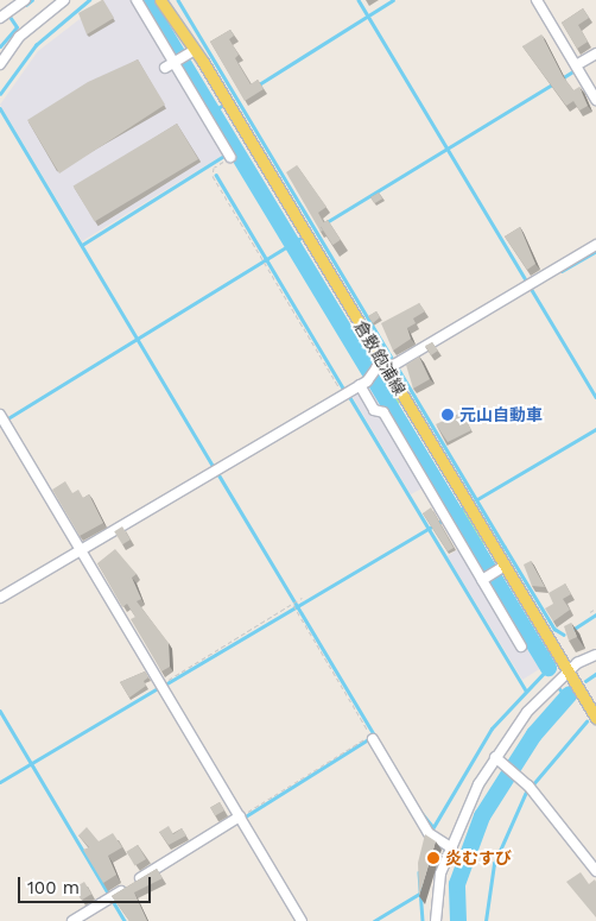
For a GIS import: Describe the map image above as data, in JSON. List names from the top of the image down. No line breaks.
{"streets":{"main road":["倉敷飽浦線"]},"places":["元山自動車","炎むすび"],"scale_bar":"100 m"}
